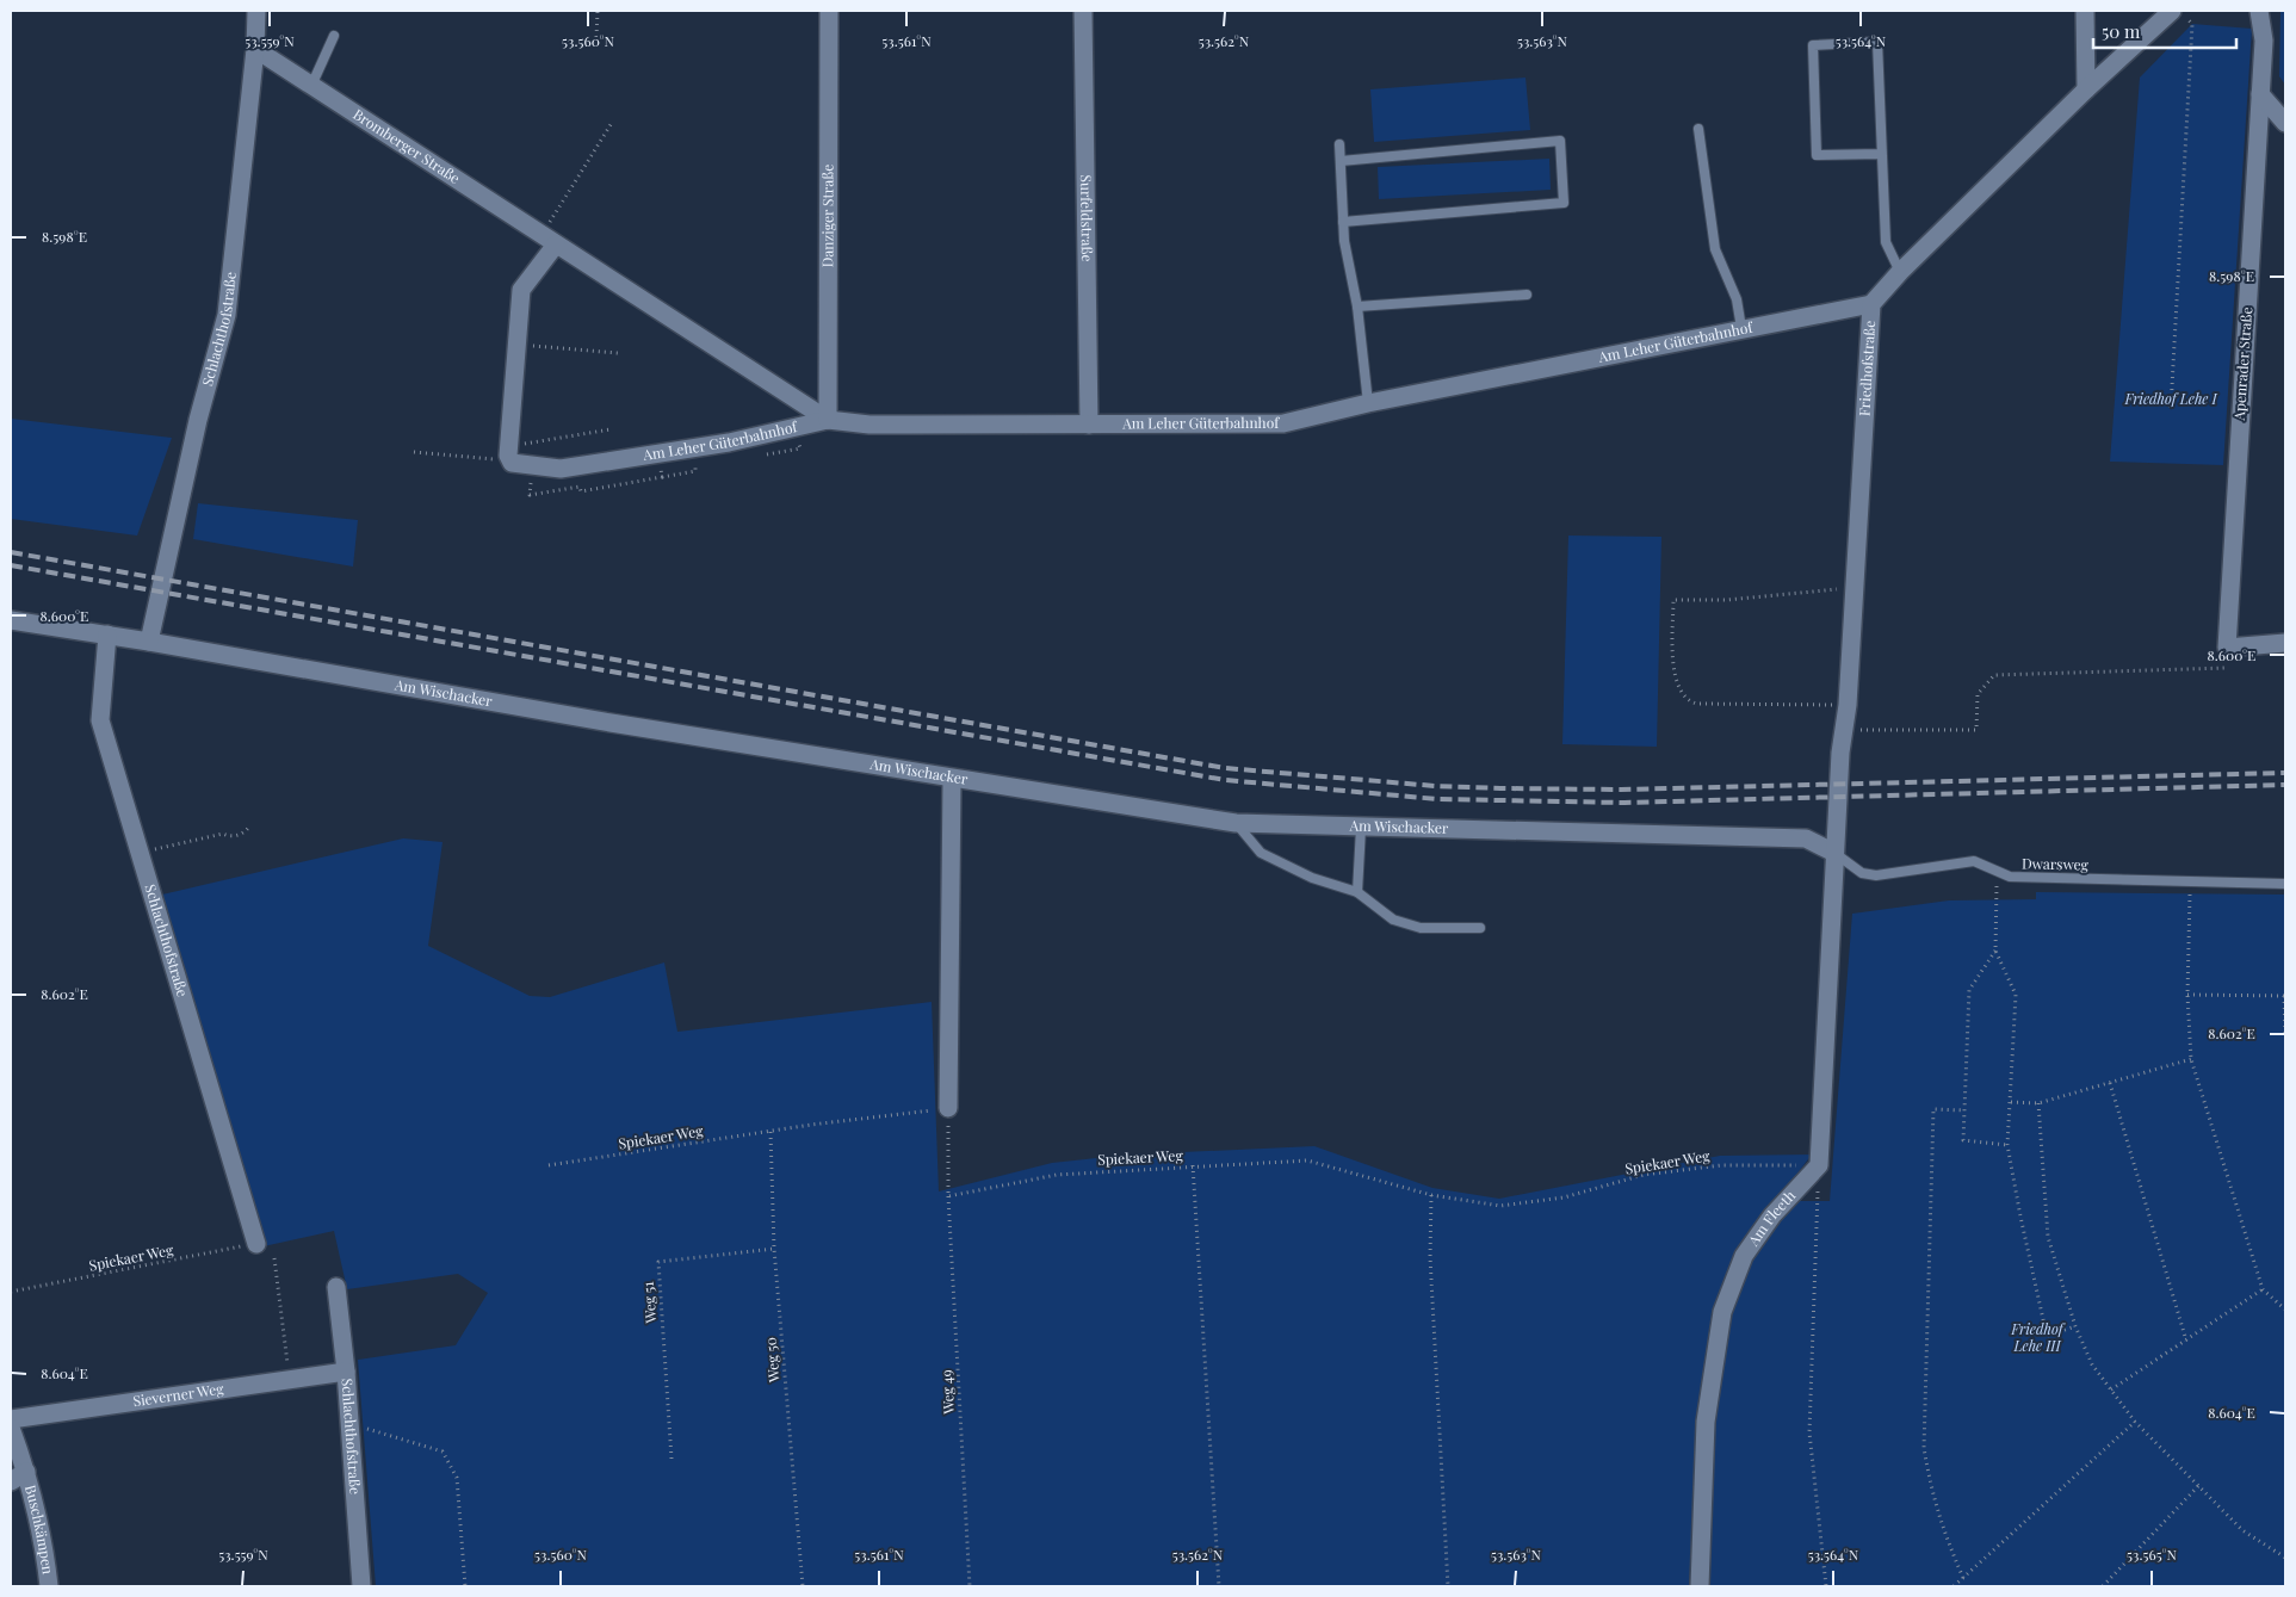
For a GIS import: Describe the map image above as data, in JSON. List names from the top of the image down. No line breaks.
{"streets":{"street":["Bromberger Straße","Danziger Straße","Surfeldstraße","Schlachthofstraße","Am Leher Güterbahnhof","Apenrader Straße","Friedhofstraße","Am Wischacker","Am Fleeth","Sieverner Weg","Buschkämpen"],"lane":["Dwarsweg"],"path":["Spiekaer Weg","Weg 51","Weg 50","Weg 49"]},"crossings":[["Bromberger Straße","Danziger Straße"],["Bromberger Straße","Schlachthofstraße"],["Bromberger Straße","Am Leher Güterbahnhof"],["Danziger Straße","Am Leher Güterbahnhof"],["Surfeldstraße","Am Leher Güterbahnhof"],["Schlachthofstraße","Am Wischacker"],["Schlachthofstraße","Spiekaer Weg"],["Schlachthofstraße","Sieverner Weg"],["Am Leher Güterbahnhof","Friedhofstraße"],["Friedhofstraße","Am Wischacker"],["Friedhofstraße","Dwarsweg"],["Am Wischacker","Dwarsweg"],["Spiekaer Weg","Am Fleeth"],["Spiekaer Weg","Weg 50"],["Spiekaer Weg","Weg 49"],["Weg 51","Weg 50"]],"parks":["Friedhof Lehe I","Friedhof Lehe III"],"scale_bar":"50 m","coordinates":["53.559°N","53.560°N","53.561°N","53.562°N","53.563°N","53.564°N","8.598°E","8.600°E","8.602°E","8.604°E","53.565°N"]}
